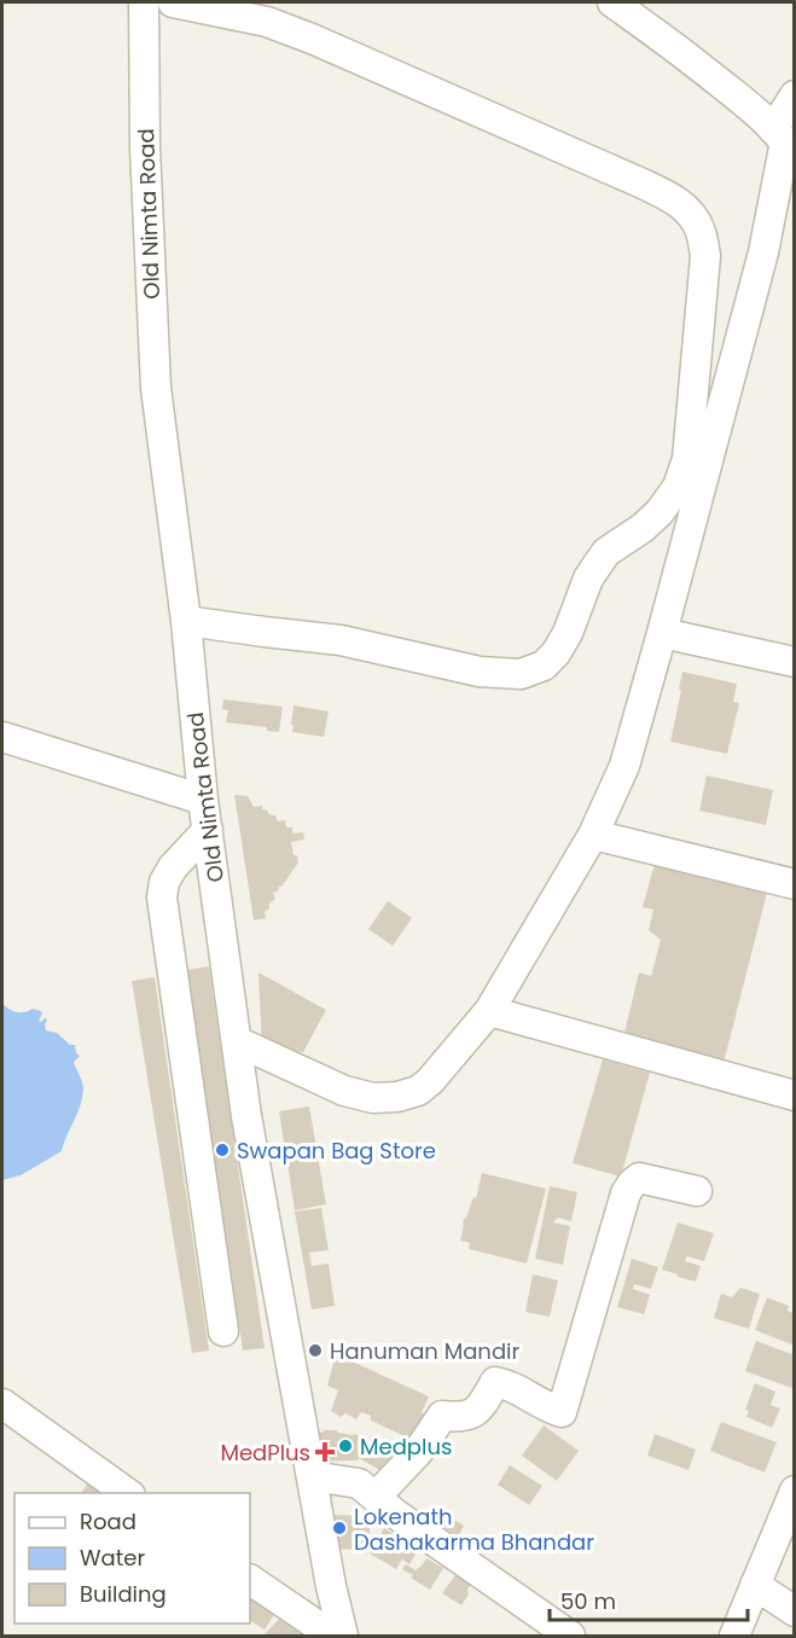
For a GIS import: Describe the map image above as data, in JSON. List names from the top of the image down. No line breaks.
{"streets":{"street":["Old Nimta Road"]},"places":{"other":["Swapan Bag Store","Hanuman Mandir","Medplus","Lokenath Dashakarma Bhandar"],"health":["MedPlus"]},"legend":["Road","Water","Building"],"scale_bar":"50 m"}
